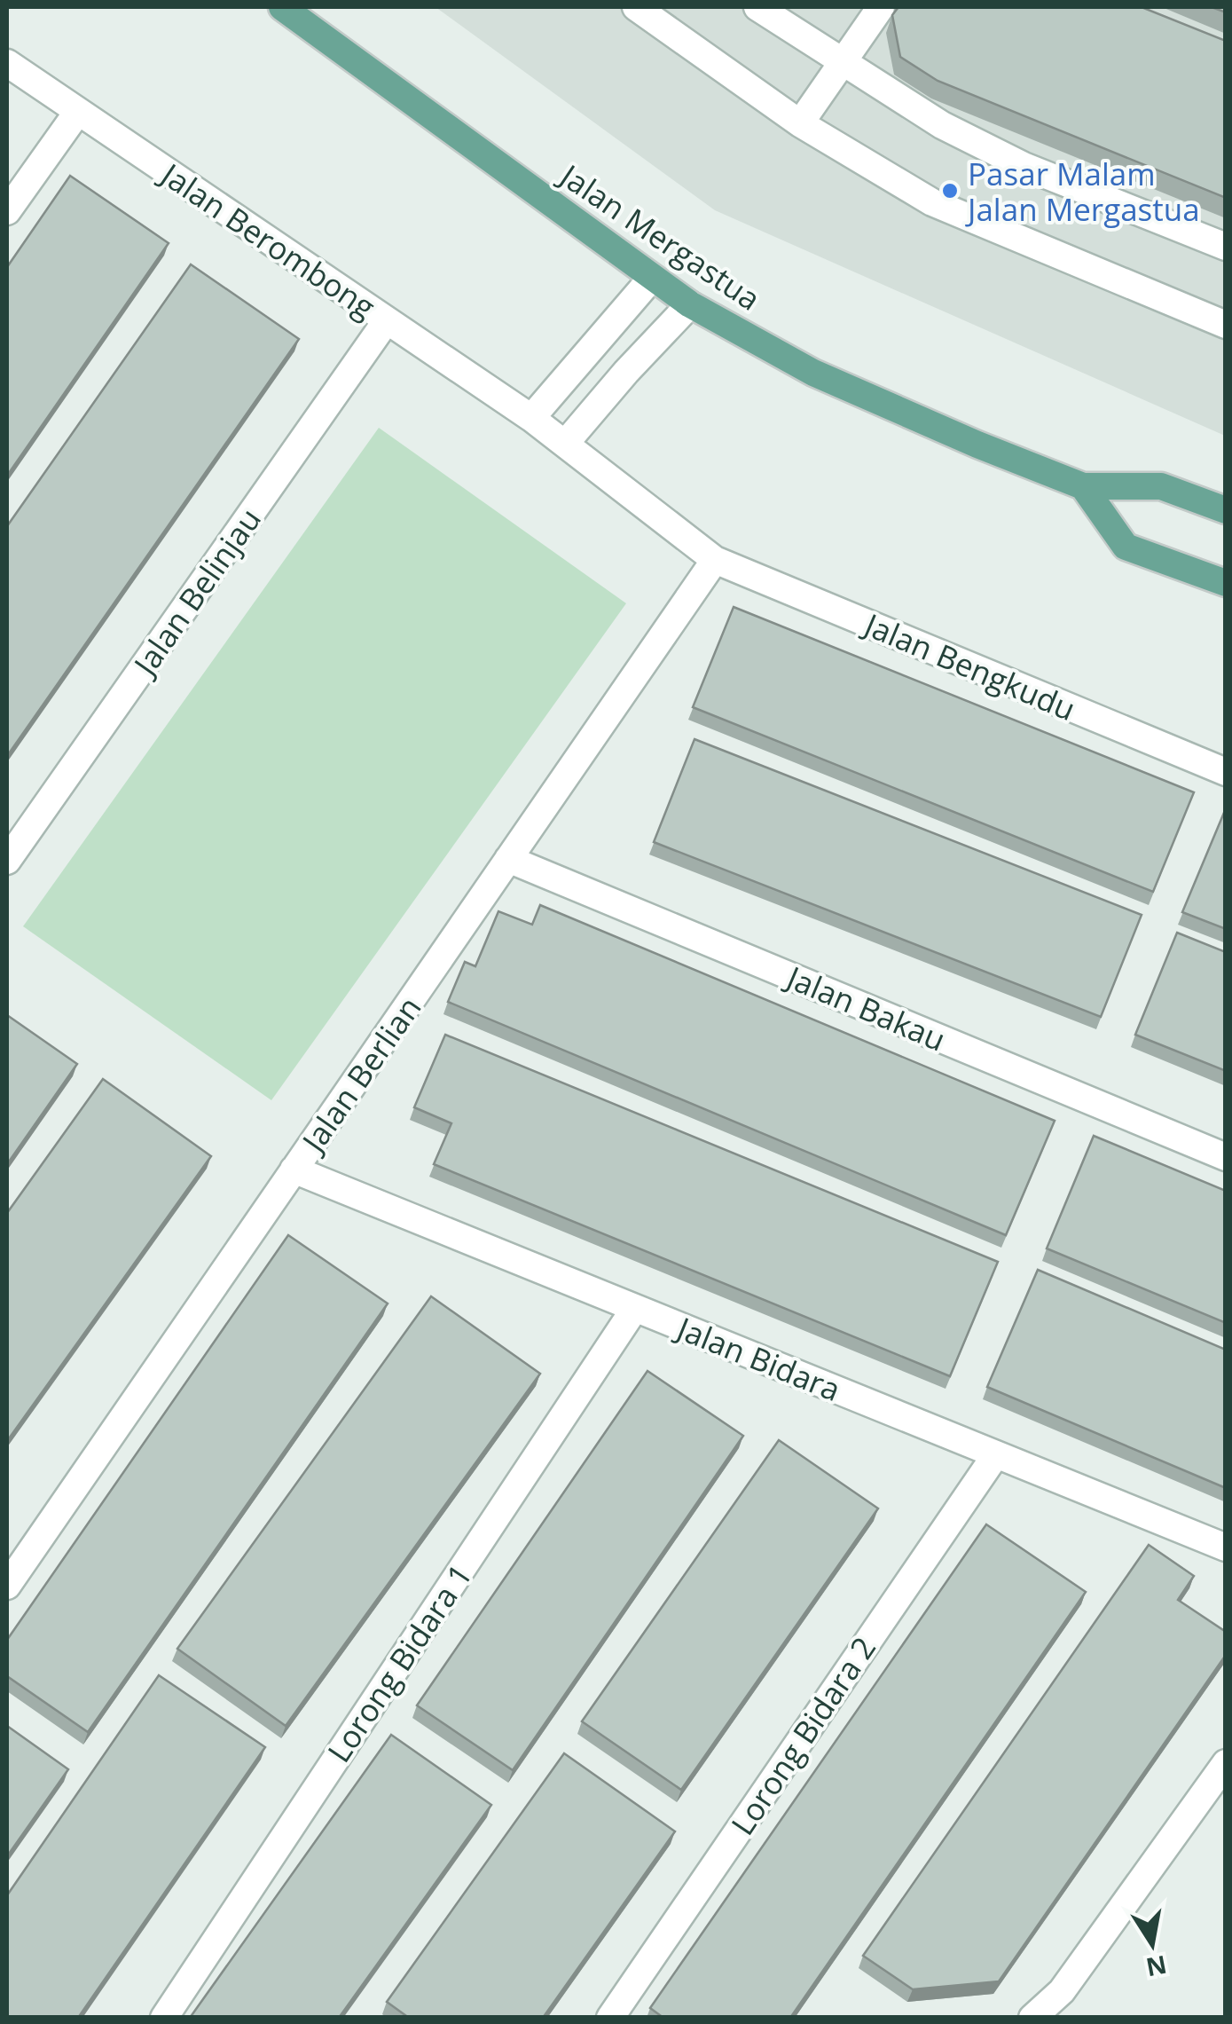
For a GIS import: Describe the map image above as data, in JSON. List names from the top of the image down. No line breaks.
{"streets":{"main road":["Jalan Mergastua"],"street":["Jalan Berombong","Jalan Belinjau","Jalan Bengkudu","Jalan Bakau","Jalan Berlian","Jalan Bidara","Lorong Bidara 1","Lorong Bidara 2"]},"crossings":[["Jalan Berombong","Jalan Belinjau"],["Jalan Berombong","Jalan Bengkudu"],["Jalan Berombong","Jalan Berlian"],["Jalan Bengkudu","Jalan Berlian"],["Jalan Bakau","Jalan Berlian"],["Jalan Berlian","Jalan Bidara"],["Jalan Bidara","Lorong Bidara 1"],["Jalan Bidara","Lorong Bidara 2"]],"places":["Pasar Malam Jalan Mergastua"],"north":"bottom"}
